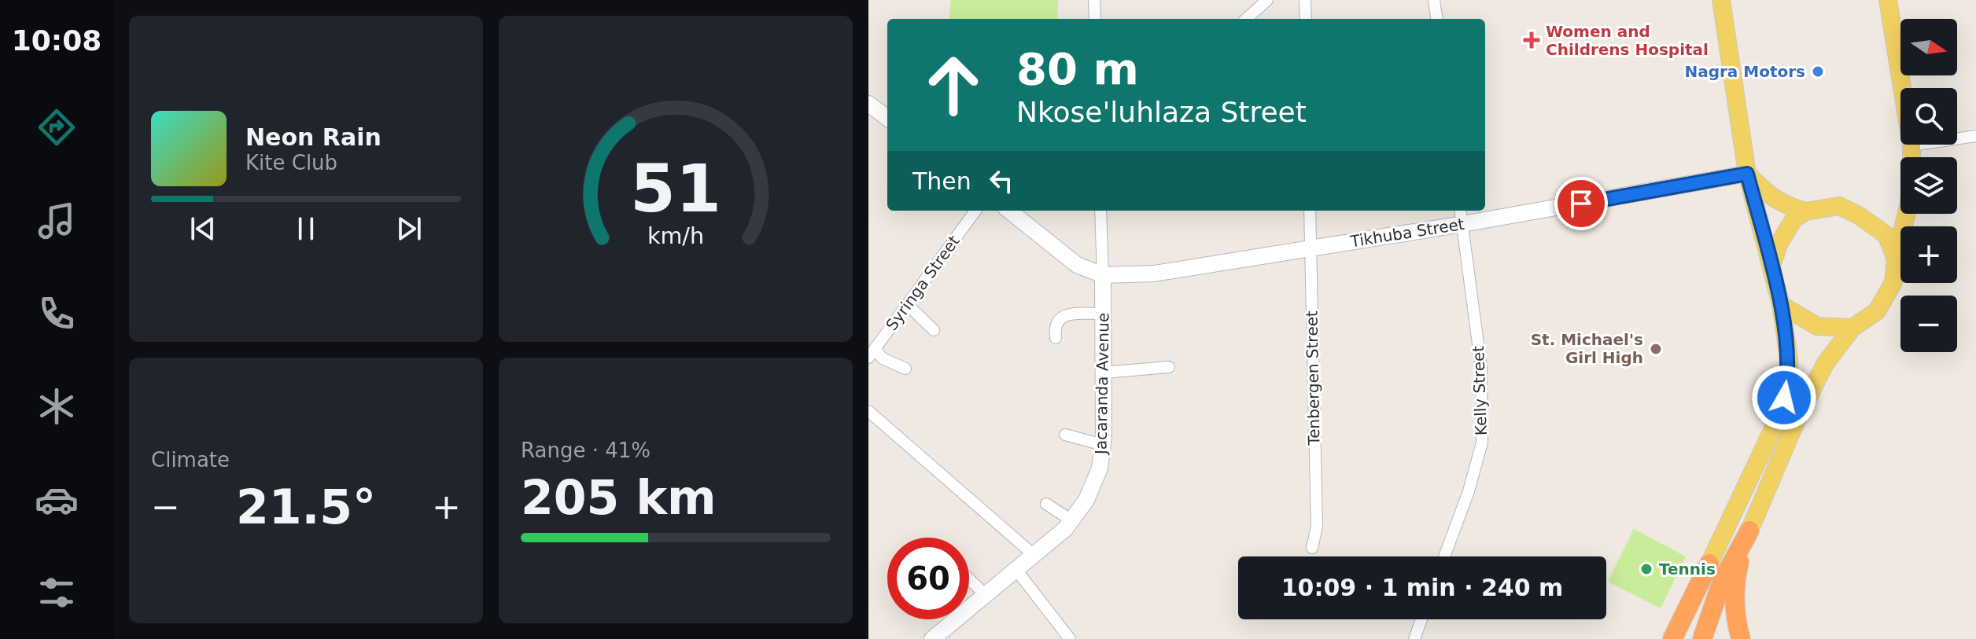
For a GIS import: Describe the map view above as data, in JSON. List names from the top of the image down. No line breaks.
{"streets":{"street":["Tikhuba Street","Syringa Street","Tenbergen Street","Jacaranda Avenue","Kelly Street"]},"crossings":[["Tikhuba Street","Tenbergen Street"],["Tikhuba Street","Jacaranda Avenue"],["Tikhuba Street","Kelly Street"]],"places":{"health":["Women and Childrens Hospital"],"other":["Nagra Motors","St. Michael's Girl High","Tennis"]},"north":"right","page":{"tabs":"10:08","map_buttons":["+","−"],"turn":["80 m","Nkose'luhlaza Street"],"song":["Neon Rain","Kite Club"],"then":"Then","tile":["Climate",["Range · 41%","205 km"]],"heat":["−","21.5°","+"],"limit":"60","trip":"10:09 · 1 min · 240 m","gauge":["51","km/h"]}}
